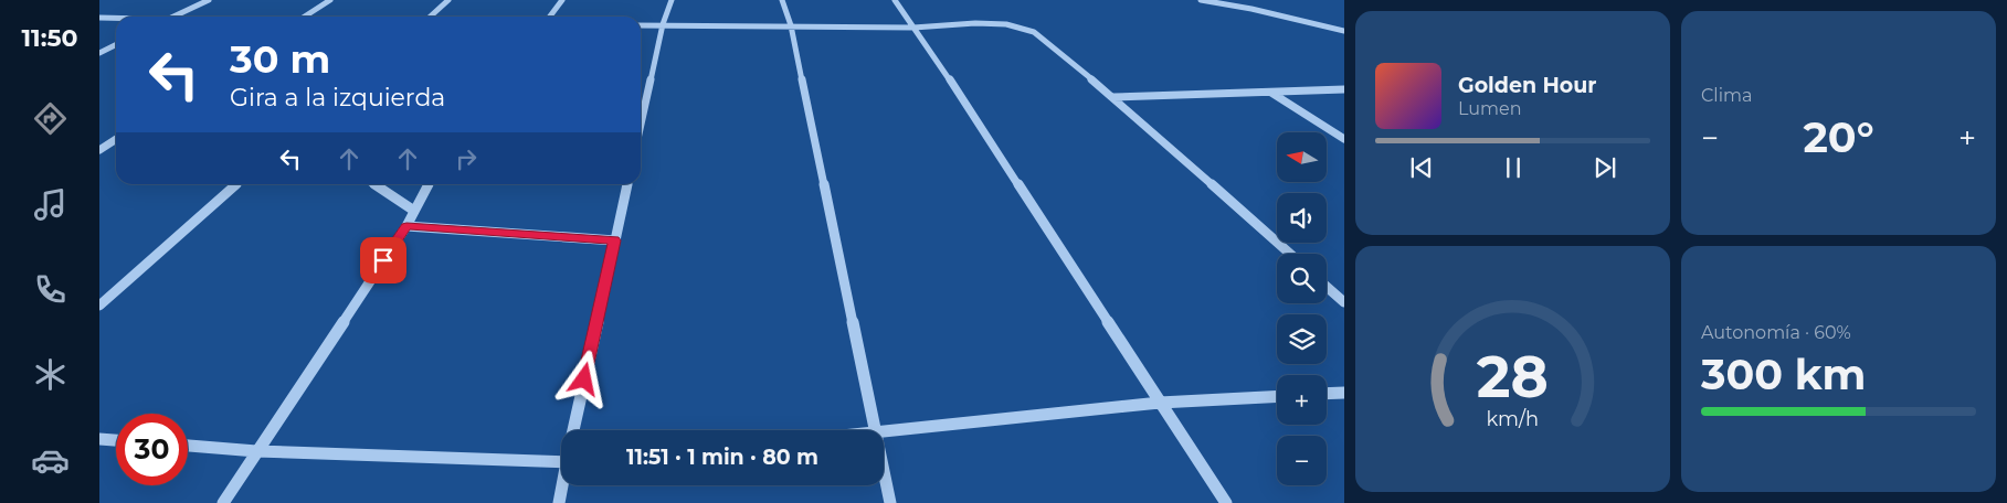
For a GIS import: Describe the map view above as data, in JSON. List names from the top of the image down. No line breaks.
{"north":"left","page":{"tabs":"11:50","tile":["Clima",["Autonomía · 60%","300 km"]],"turn":["30 m","Gira a la izquierda"],"song":["Golden Hour","Lumen"],"heat":["−","20°","+"],"map_buttons":["+","−"],"limit":"30","trip":"11:51 · 1 min · 80 m","gauge":["28","km/h"]}}
